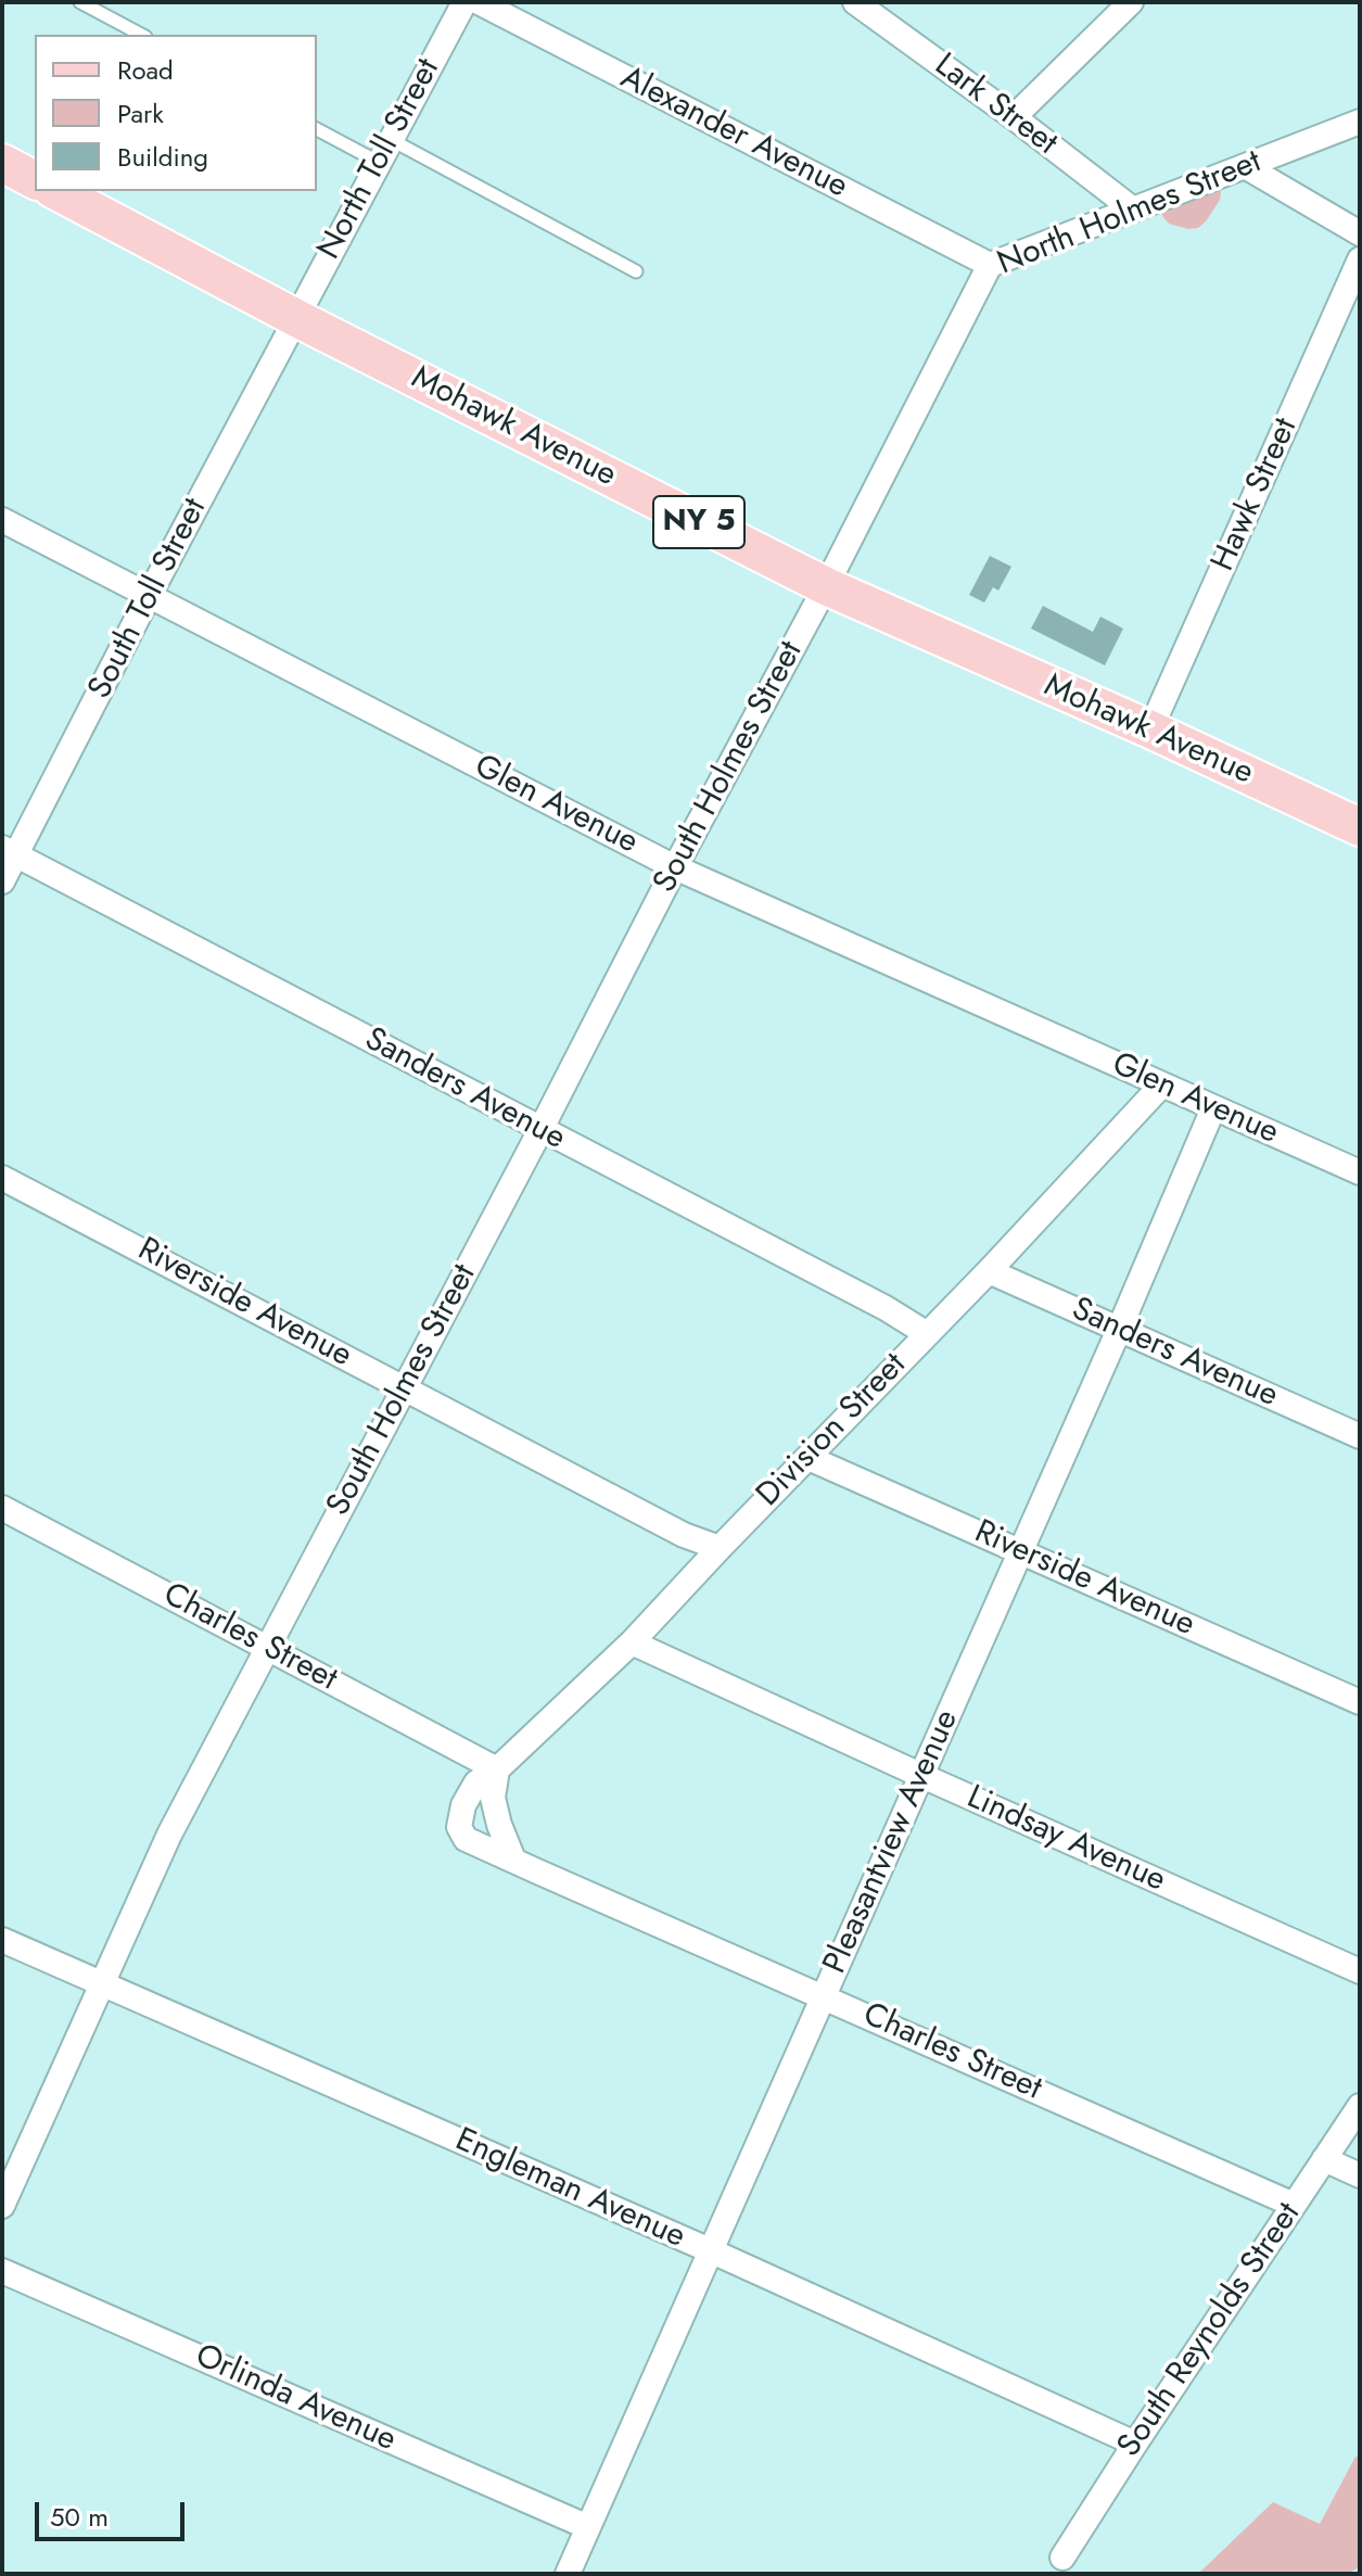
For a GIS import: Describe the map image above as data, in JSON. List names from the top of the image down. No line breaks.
{"streets":{"main road":["Mohawk Avenue","NY 5"],"street":["Lark Street","Alexander Avenue","North Toll Street","North Holmes Street","Hawk Street","South Toll Street","South Holmes Street","Glen Avenue","Sanders Avenue","Riverside Avenue","Division Street","Charles Street","Lindsay Avenue","Pleasantview Avenue","Engleman Avenue","South Reynolds Street","Orlinda Avenue"]},"crossings":[["Lark Street","North Holmes Street"],["Alexander Avenue","North Holmes Street"],["North Toll Street","Mohawk Avenue"],["North Toll Street","South Toll Street"],["North Holmes Street","Mohawk Avenue"],["North Holmes Street","South Holmes Street"],["Mohawk Avenue","Hawk Street"],["Mohawk Avenue","South Toll Street"],["Mohawk Avenue","South Holmes Street"],["South Toll Street","Glen Avenue"],["South Toll Street","Sanders Avenue"],["South Holmes Street","Glen Avenue"],["South Holmes Street","Sanders Avenue"],["South Holmes Street","Riverside Avenue"],["South Holmes Street","Charles Street"],["South Holmes Street","Engleman Avenue"],["Glen Avenue","Division Street"],["Glen Avenue","Pleasantview Avenue"],["Sanders Avenue","Division Street"],["Sanders Avenue","Pleasantview Avenue"],["Riverside Avenue","Division Street"],["Riverside Avenue","Pleasantview Avenue"],["Division Street","Charles Street"],["Division Street","Lindsay Avenue"],["Charles Street","Pleasantview Avenue"],["Charles Street","South Reynolds Street"],["Lindsay Avenue","Pleasantview Avenue"],["Pleasantview Avenue","Engleman Avenue"],["Pleasantview Avenue","Orlinda Avenue"],["Engleman Avenue","South Reynolds Street"]],"legend":["Road","Park","Building"],"scale_bar":"50 m"}
